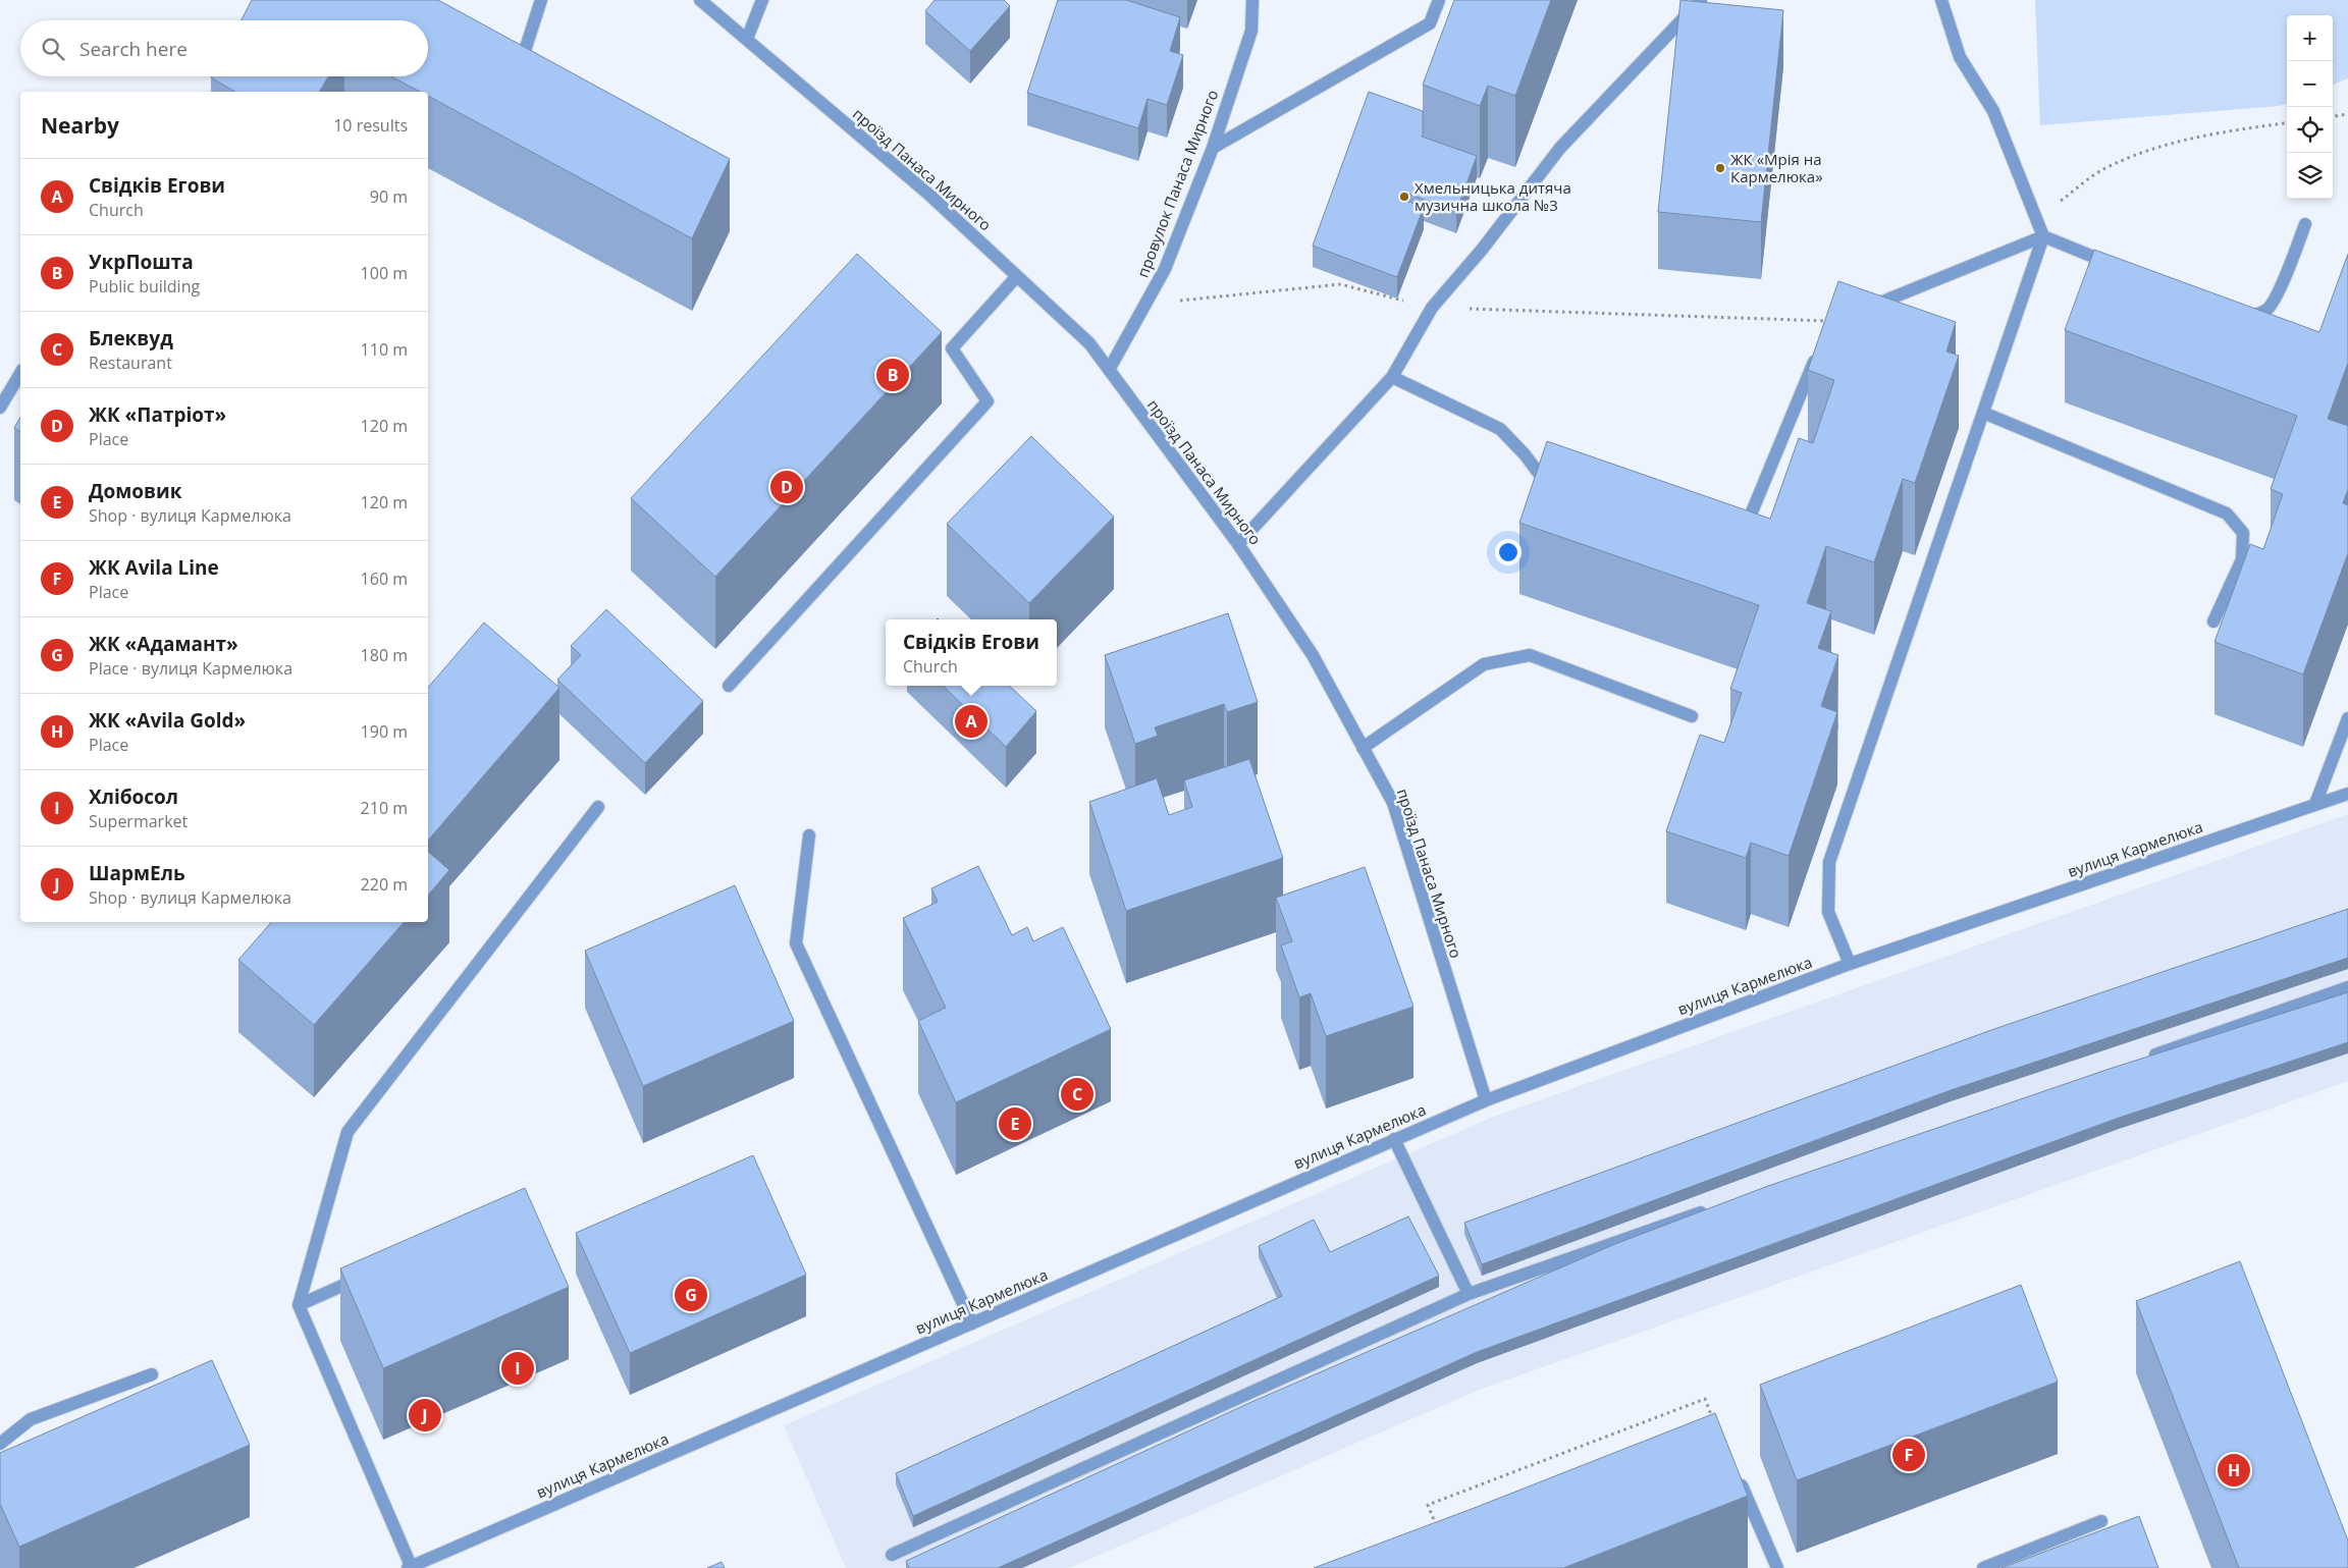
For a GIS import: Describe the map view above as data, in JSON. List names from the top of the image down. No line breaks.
{"streets":{"street":["проїзд Панаса Мирного","провулок Панаса Мирного","вулиця Кармелюка"]},"crossings":[["проїзд Панаса Мирного","провулок Панаса Мирного"],["проїзд Панаса Мирного","вулиця Кармелюка"]],"places":["ЖК «Мрія на Кармелюка»","Хмельницька дитяча музична школа №3"],"page":{"map_buttons":["+","−"],"search":"Search here","heading":["Nearby","10 results"],"list":[{"mark":"A","name":"Свідків Егови","note":"Church","value":"90 m"},{"mark":"B","name":"УкрПошта","note":"Public building","value":"100 m"},{"mark":"C","name":"Блеквуд","note":"Restaurant","value":"110 m"},{"mark":"D","name":"ЖК «Патріот»","note":"Place","value":"120 m"},{"mark":"E","name":"Домовик","note":"Shop · вулиця Кармелюка","value":"120 m"},{"mark":"F","name":"ЖК Avila Line","note":"Place","value":"160 m"},{"mark":"G","name":"ЖК «Адамант»","note":"Place · вулиця Кармелюка","value":"180 m"},{"mark":"H","name":"ЖК «Avila Gold»","note":"Place","value":"190 m"},{"mark":"I","name":"Хлібосол","note":"Supermarket","value":"210 m"},{"mark":"J","name":"ШармЕль","note":"Shop · вулиця Кармелюка","value":"220 m"}],"pins":["B","D","A","C","E","G","I","J","F","H"],"popup":["Свідків Егови","Church"]}}
